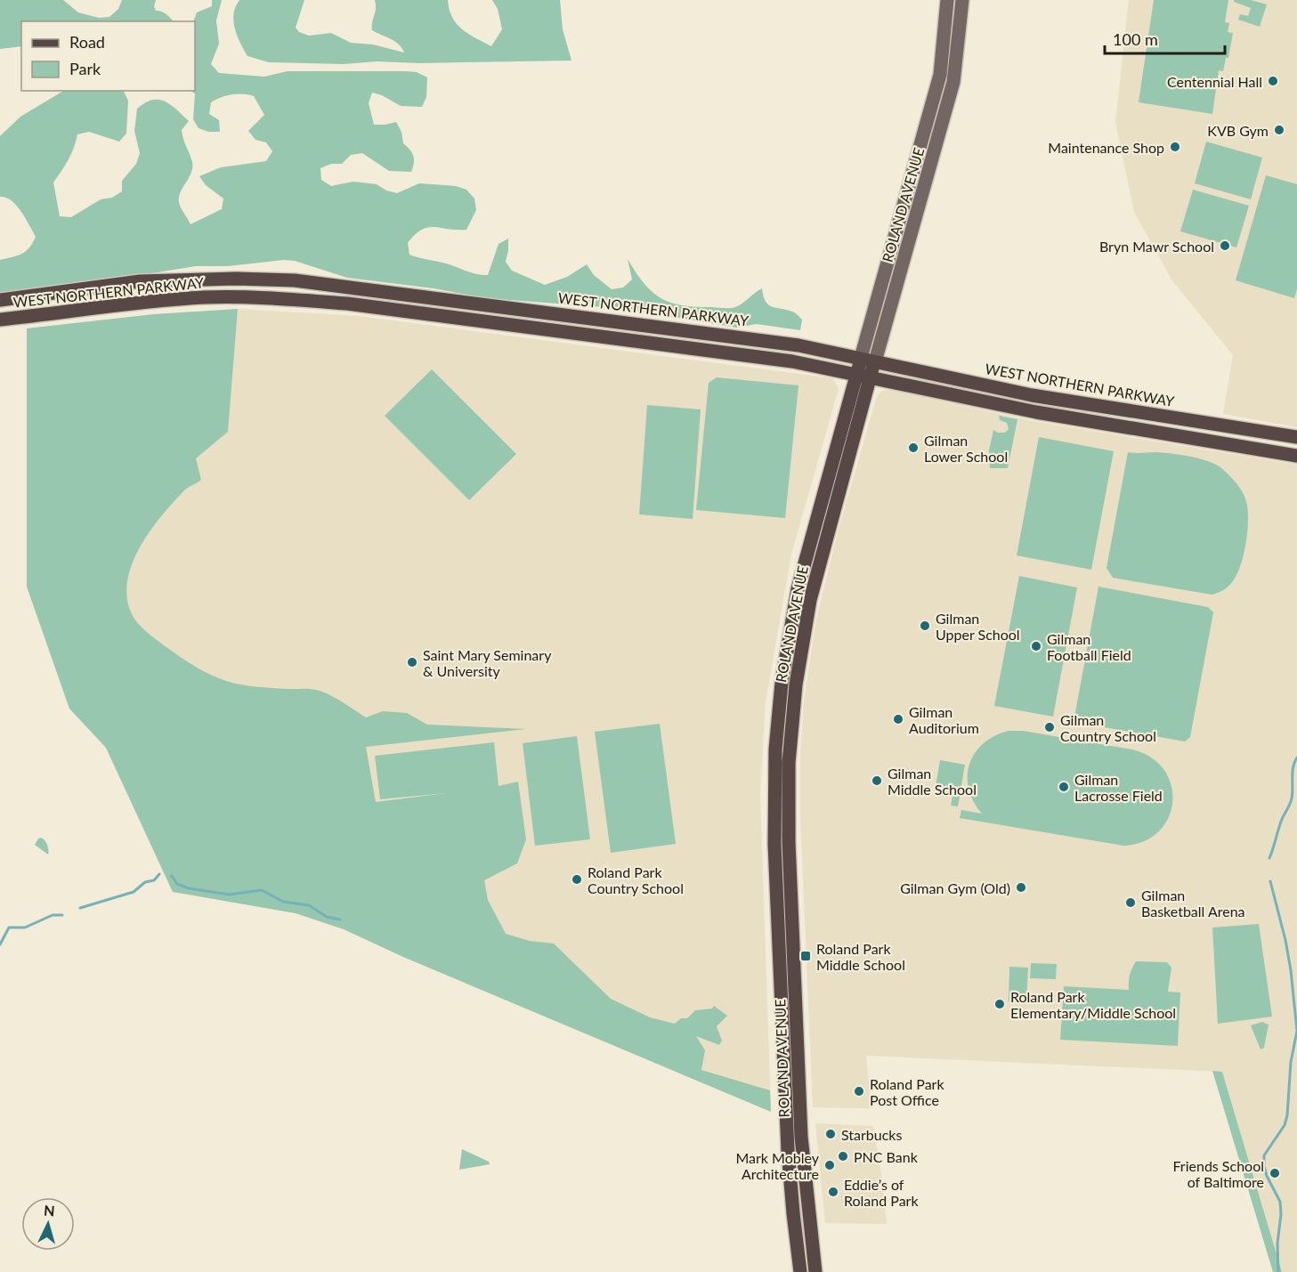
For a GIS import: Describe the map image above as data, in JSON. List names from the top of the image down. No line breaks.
{"streets":{"main road":["ROLAND AVENUE","WEST NORTHERN PARKWAY"]},"crossings":[["ROLAND AVENUE","WEST NORTHERN PARKWAY"]],"places":{"other":["Centennial Hall","KVB Gym","Maintenance Shop","Bryn Mawr School","Gilman Lower School","Gilman Upper School","Gilman Football Field","Saint Mary Seminary & University","Gilman Auditorium","Gilman Country School","Gilman Middle School","Gilman Lacrosse Field","Roland Park Country School","Gilman Gym (Old)","Gilman Basketball Arena","Roland Park Elementary/Middle School","Roland Park Post Office","Starbucks","PNC Bank","Mark Mobley Architecture","Friends School of Baltimore","Eddie’s of Roland Park"],"transit":["Roland Park Middle School"]},"legend":["Road","Park"],"scale_bar":"100 m","north":"top"}
